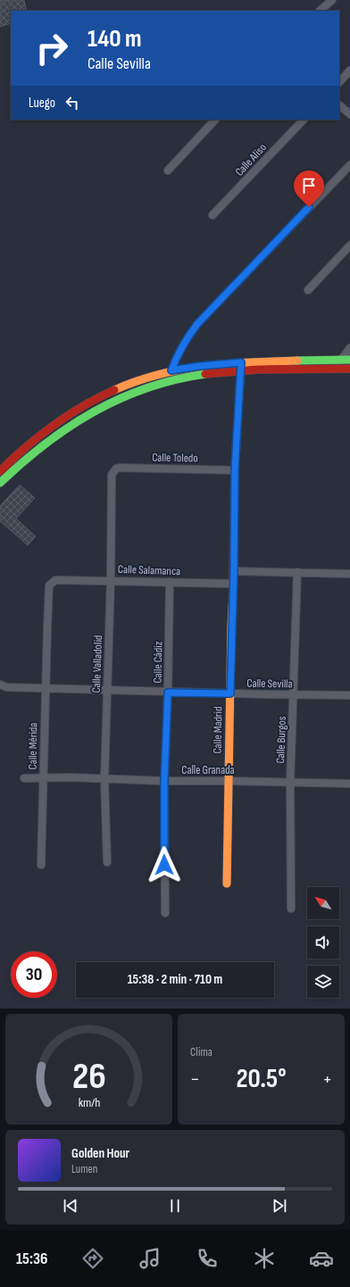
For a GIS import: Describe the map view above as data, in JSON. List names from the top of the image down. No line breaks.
{"streets":{"main road":["Calle Madrid"],"street":["Calle Aliso","Calle Toledo","Calle Salamanca","Calle Cádiz","Calle Valladolid","Calle Sevilla","Calle Burgos","Calle Mérida","Calle Granada"]},"crossings":[["Calle Toledo","Calle Valladolid"],["Calle Toledo","Calle Madrid"],["Calle Salamanca","Calle Cádiz"],["Calle Salamanca","Calle Valladolid"],["Calle Salamanca","Calle Madrid"],["Calle Salamanca","Calle Mérida"],["Calle Cádiz","Calle Sevilla"],["Calle Cádiz","Calle Granada"],["Calle Valladolid","Calle Sevilla"],["Calle Valladolid","Calle Granada"],["Calle Sevilla","Calle Madrid"],["Calle Sevilla","Calle Burgos"],["Calle Sevilla","Calle Mérida"],["Calle Madrid","Calle Granada"],["Calle Burgos","Calle Granada"],["Calle Mérida","Calle Granada"]],"north":"top left","page":{"turn":["140 m","Calle Sevilla"],"then":"Luego","limit":"30","trip":"15:38 · 2 min · 710 m","tile":"Clima","heat":["−","20.5°","+"],"song":["Golden Hour","Lumen"],"tabs":"15:36","gauge":["26","km/h"]}}
